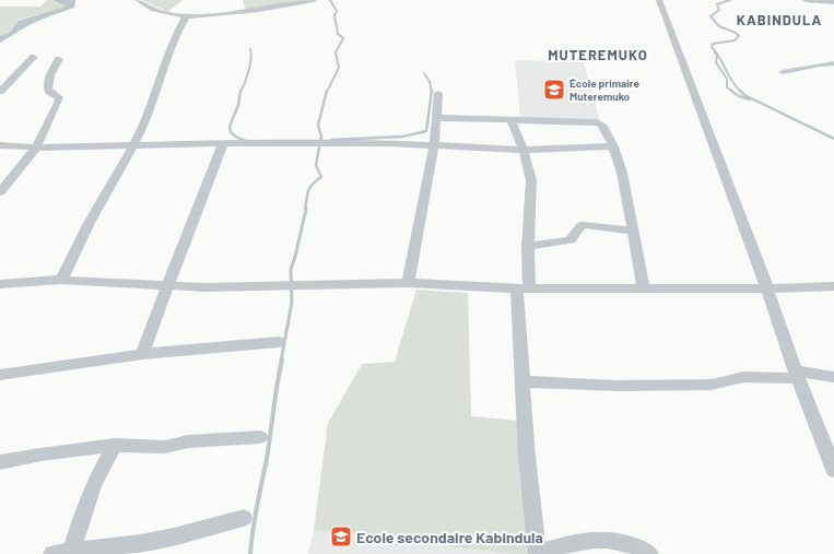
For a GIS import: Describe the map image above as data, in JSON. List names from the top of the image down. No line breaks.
{"districts":["KABINDULA","MUTEREMUKO"],"places":{"school or university":["École primaire Muteremuko","Ecole secondaire Kabindula"]}}
